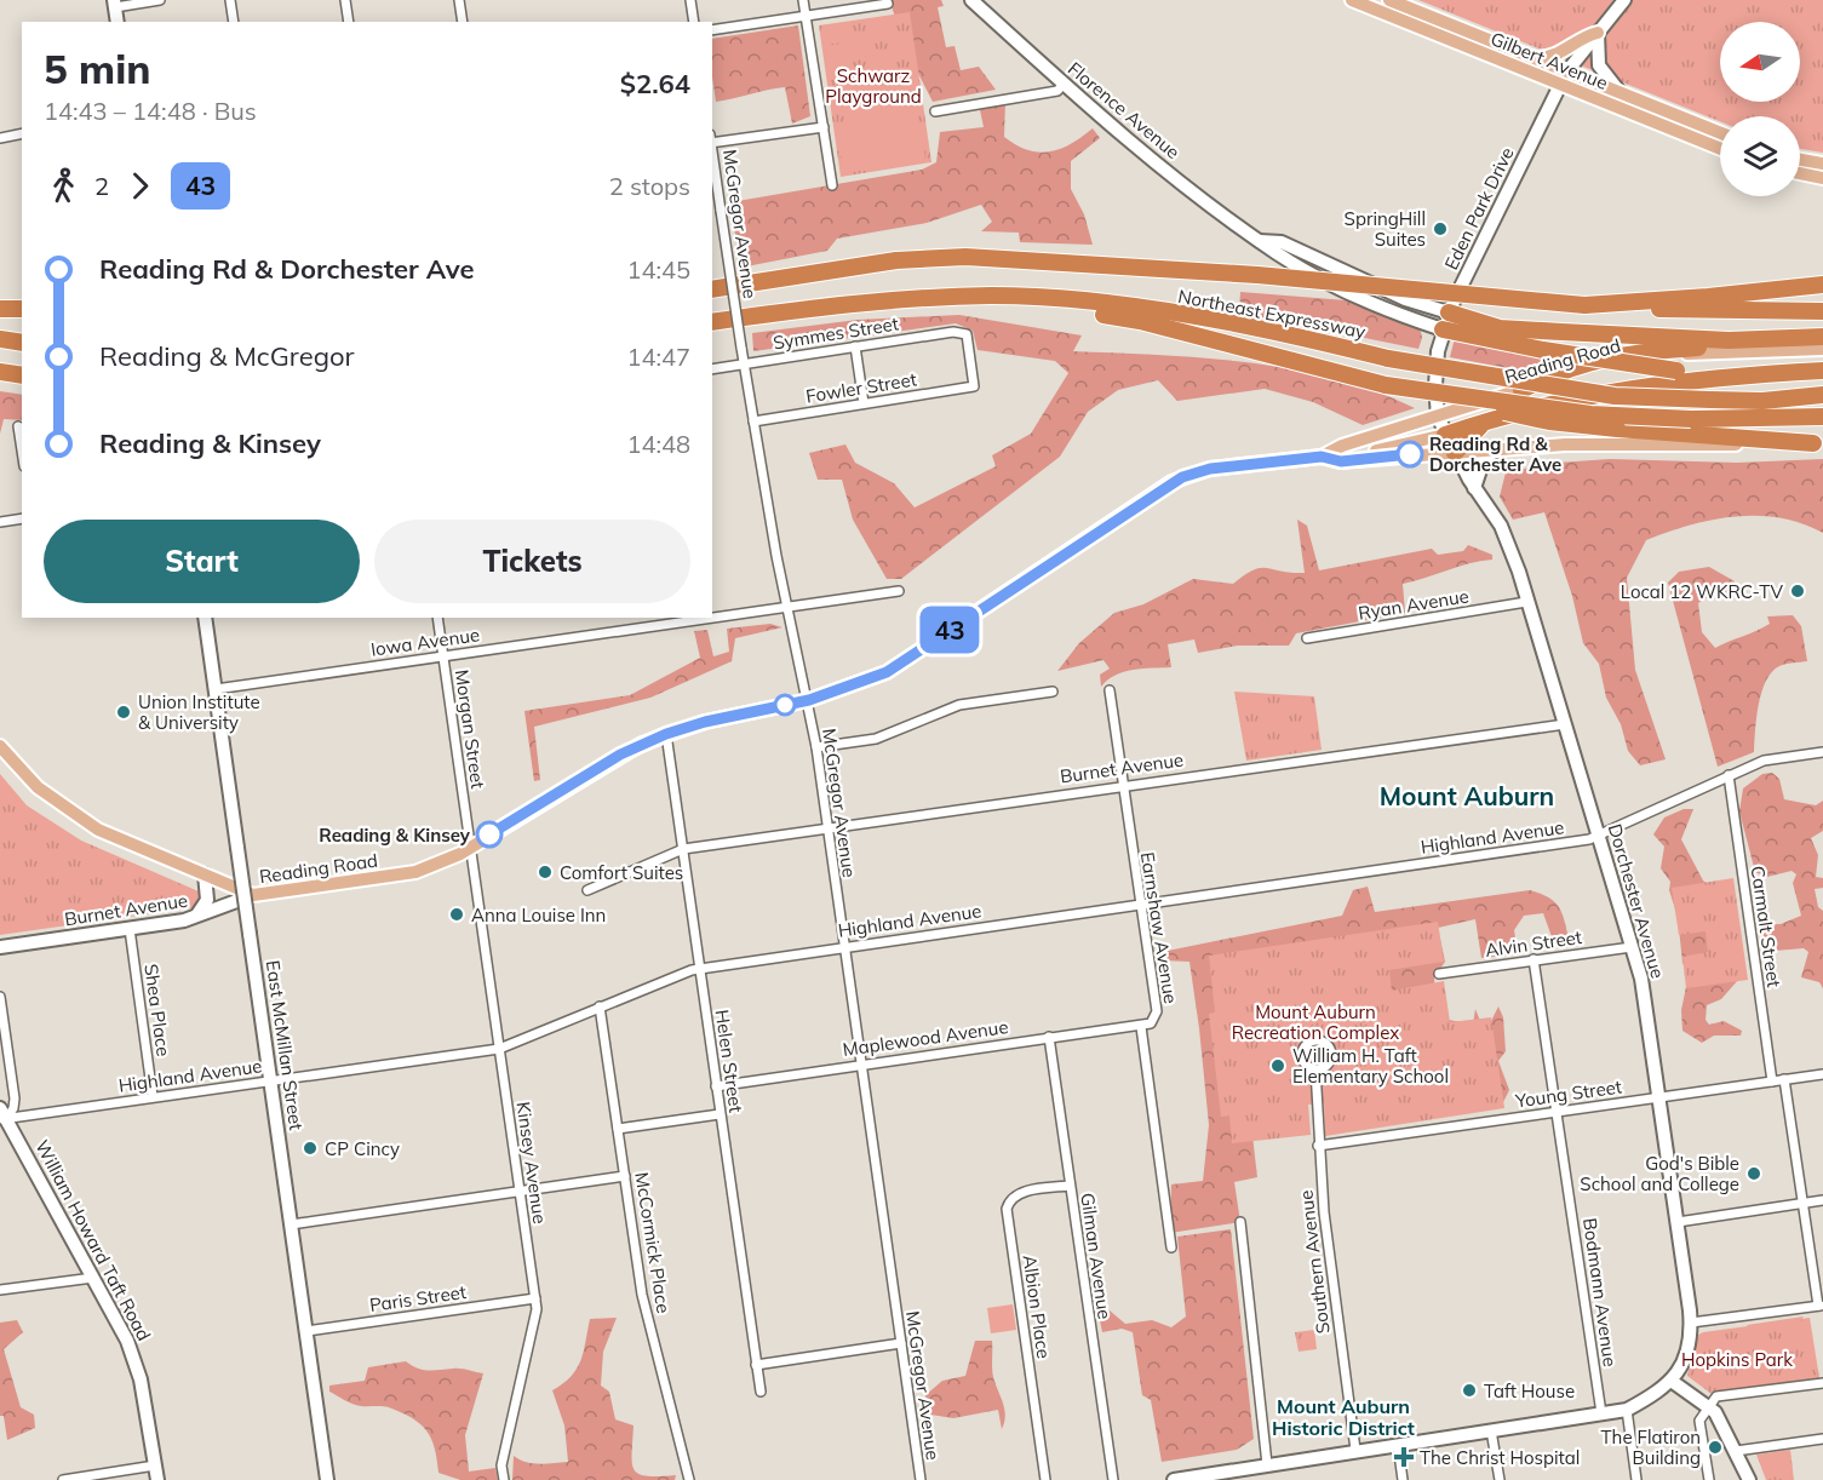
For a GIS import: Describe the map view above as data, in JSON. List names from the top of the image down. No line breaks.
{"streets":{"highway":["Northeast Expressway"],"main road":["Gilbert Avenue","Reading Road"],"street":["Florence Avenue","Eden Park Drive","McGregor Avenue","Symmes Street","Fowler Street","Ryan Avenue","Iowa Avenue","Morgan Street","Burnet Avenue","Highland Avenue","Dorchester Avenue","Carmalt Street","Earnshaw Avenue","Alvin Street","Shea Place","Maplewood Avenue","East McMillan Street","Helen Street","Young Street","Kinsey Avenue","William Howard Taft Road","McCormick Place","Gilman Avenue","Southern Avenue","Bodmann Avenue","Paris Street","Albion Place"]},"crossings":[["Gilbert Avenue","Eden Park Drive"],["Florence Avenue","Eden Park Drive"],["Eden Park Drive","Reading Road"],["Eden Park Drive","Dorchester Avenue"],["McGregor Avenue","Symmes Street"],["McGregor Avenue","Reading Road"],["McGregor Avenue","Fowler Street"],["McGregor Avenue","Iowa Avenue"],["McGregor Avenue","Burnet Avenue"],["McGregor Avenue","Highland Avenue"],["McGregor Avenue","Maplewood Avenue"],["Symmes Street","Fowler Street"],["Reading Road","Morgan Street"],["Reading Road","Burnet Avenue"],["Reading Road","Dorchester Avenue"],["Reading Road","Helen Street"],["Reading Road","Kinsey Avenue"],["Ryan Avenue","Dorchester Avenue"],["Iowa Avenue","Morgan Street"],["Iowa Avenue","East McMillan Street"],["Morgan Street","Kinsey Avenue"],["Burnet Avenue","Dorchester Avenue"],["Burnet Avenue","Earnshaw Avenue"],["Burnet Avenue","Shea Place"],["Burnet Avenue","Helen Street"],["Highland Avenue","Dorchester Avenue"],["Highland Avenue","Carmalt Street"],["Highland Avenue","Earnshaw Avenue"],["Highland Avenue","Shea Place"],["Highland Avenue","East McMillan Street"],["Highland Avenue","Helen Street"],["Highland Avenue","Kinsey Avenue"],["Highland Avenue","William Howard Taft Road"],["Highland Avenue","McCormick Place"],["Dorchester Avenue","Alvin Street"],["Dorchester Avenue","Young Street"],["Carmalt Street","Young Street"],["Earnshaw Avenue","Maplewood Avenue"],["Alvin Street","Bodmann Avenue"],["Maplewood Avenue","Helen Street"],["Maplewood Avenue","Gilman Avenue"],["East McMillan Street","Paris Street"],["Young Street","Southern Avenue"],["Young Street","Bodmann Avenue"],["Kinsey Avenue","Paris Street"],["Gilman Avenue","Albion Place"]],"districts":["Mount Auburn","Mount Auburn Historic District"],"parks":["Schwarz Playground","Mount Auburn Recreation Complex","Hopkins Park"],"places":{"other":["SpringHill Suites","Reading Rd & Dorchester Ave","Local 12 WKRC-TV","Union Institute & University","Reading & Kinsey","Comfort Suites","Anna Louise Inn","William H. Taft Elementary School","CP Cincy","God's Bible School and College","Taft House","The Flatiron Building"],"health":["The Christ Hospital"]},"lines":["bus line 43"],"north":"left","page":{"on_map":"43","heading":["5 min","14:43 – 14:48 · Bus","$2.64"],"legs":["2","43","2 stops"],"list":[{"name":"Reading Rd & Dorchester Ave","value":"14:45"},{"name":"Reading & McGregor","value":"14:47"},{"name":"Reading & Kinsey","value":"14:48"}],"buttons":["Start","Tickets"]}}
